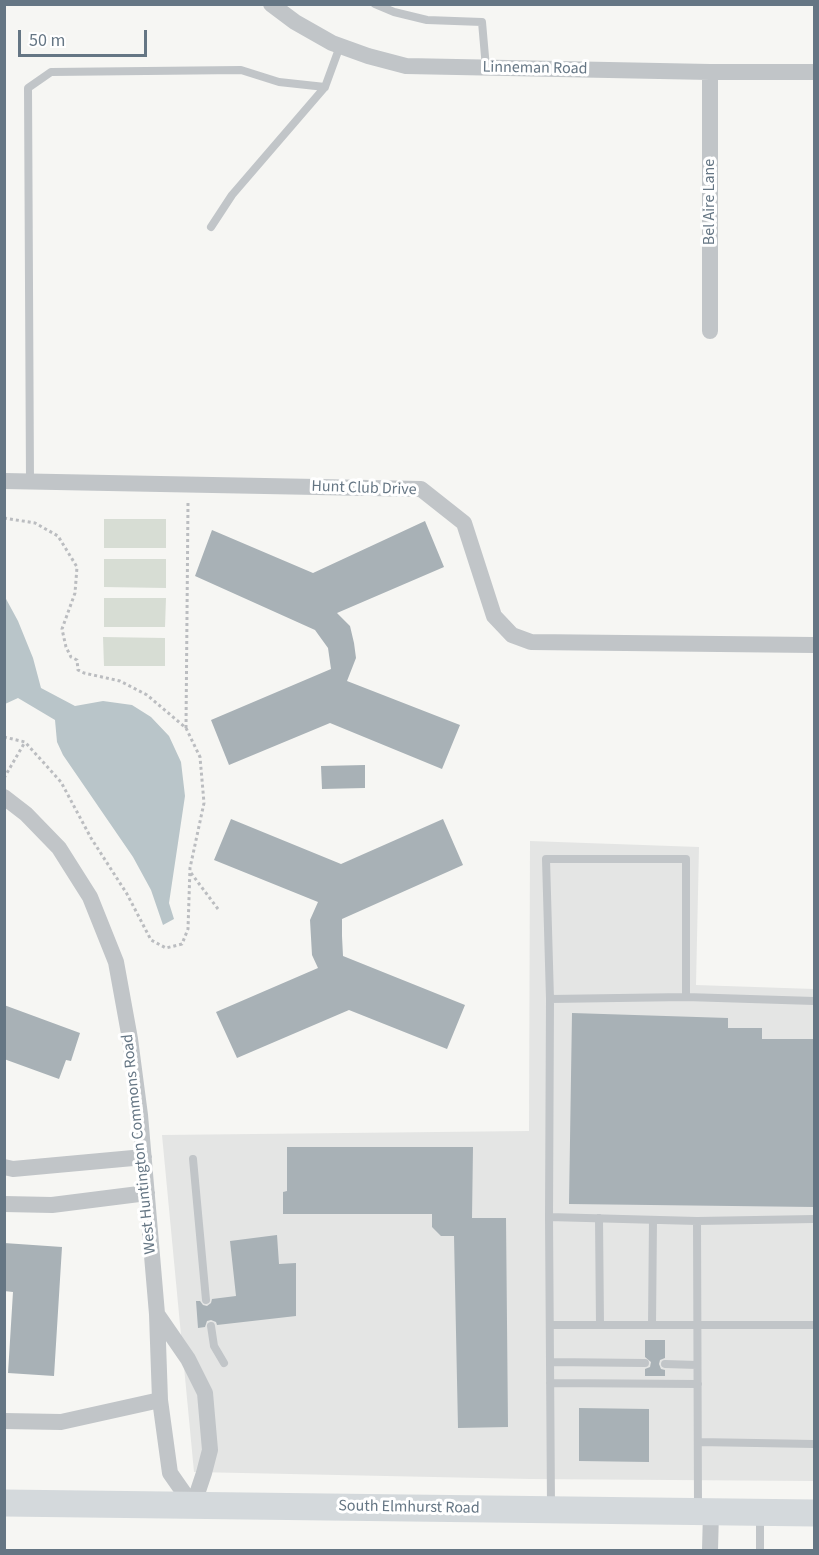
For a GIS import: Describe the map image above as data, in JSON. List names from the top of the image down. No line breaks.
{"streets":{"main road":["South Elmhurst Road"],"street":["Linneman Road","Bel Aire Lane","Hunt Club Drive","West Huntington Commons Road"]},"crossings":[["Linneman Road","Bel Aire Lane"],["West Huntington Commons Road","South Elmhurst Road"]],"scale_bar":"50 m"}
